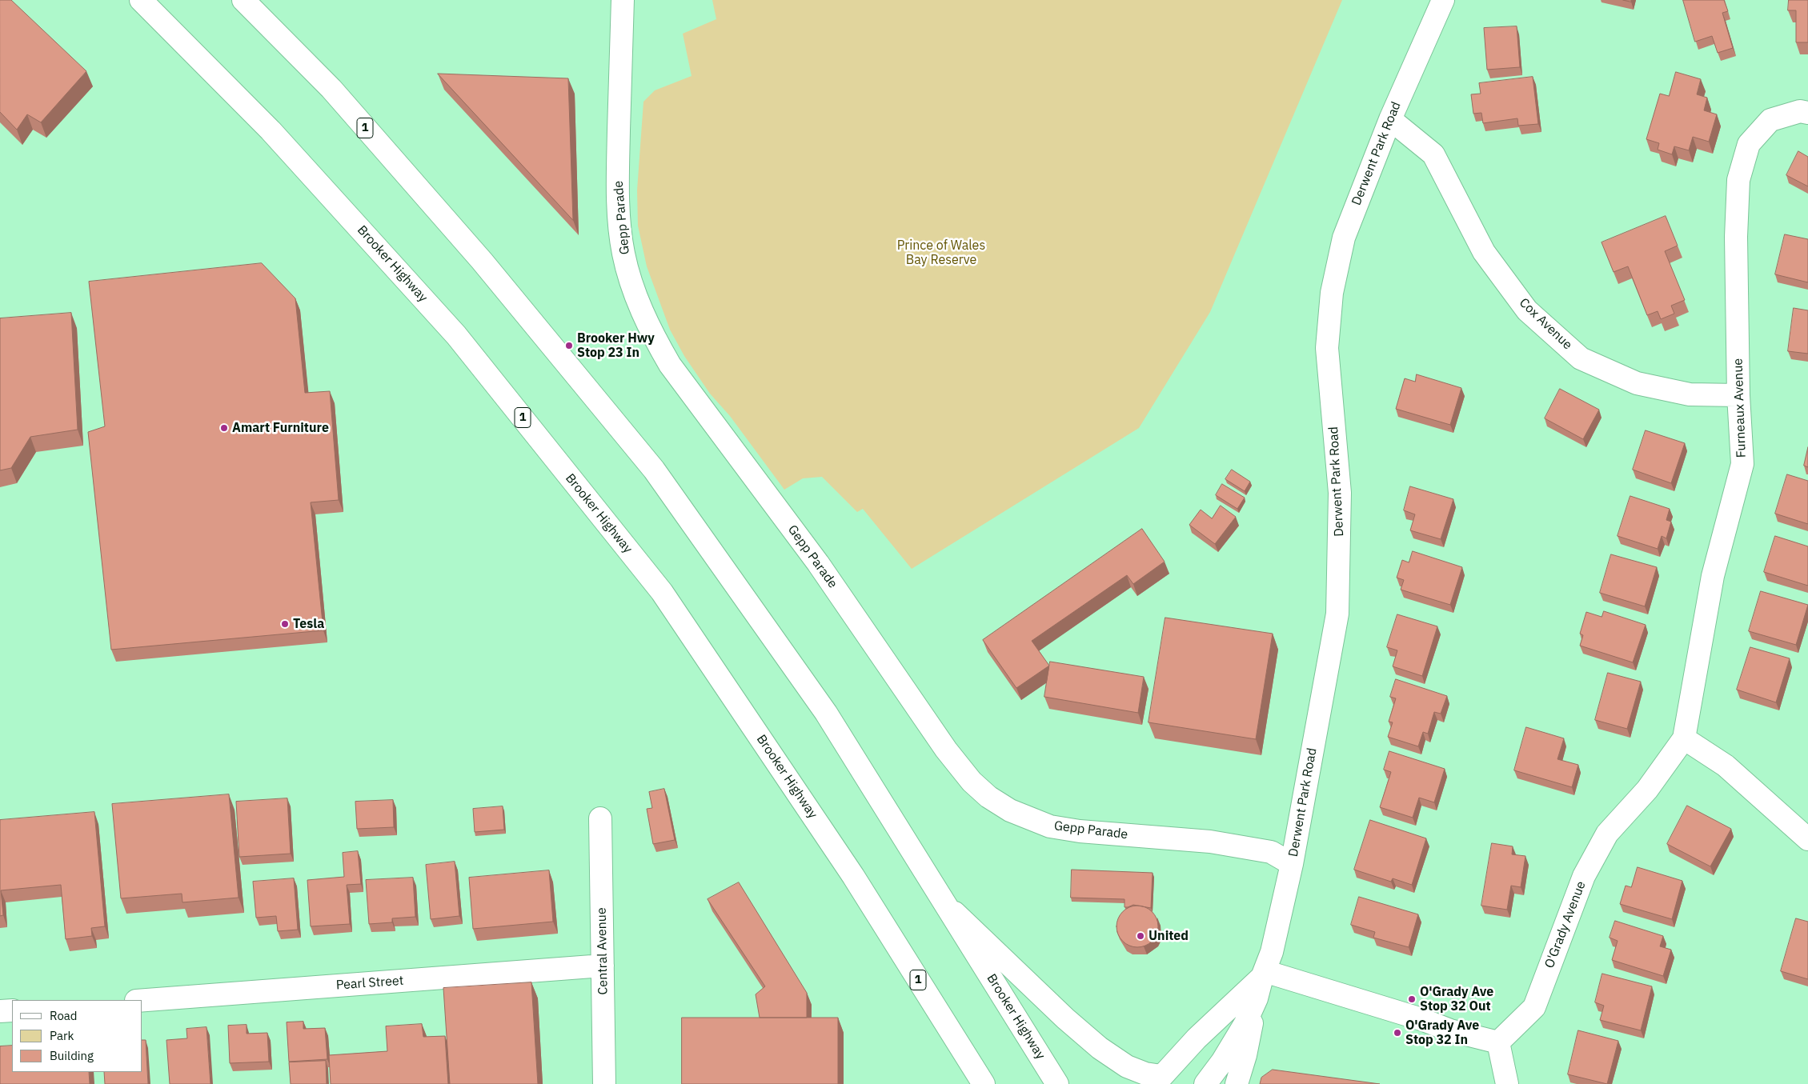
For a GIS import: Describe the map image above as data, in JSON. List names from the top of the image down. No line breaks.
{"streets":{"main road":["1","Derwent Park Road","Gepp Parade","Brooker Highway","Cox Avenue","Furneaux Avenue","O'Grady Avenue","Central Avenue","Pearl Street"]},"crossings":[["Derwent Park Road","Gepp Parade"],["Derwent Park Road","Cox Avenue"],["Cox Avenue","Furneaux Avenue"],["Furneaux Avenue","O'Grady Avenue"],["Central Avenue","Pearl Street"]],"parks":["Prince of Wales Bay Reserve"],"places":["Brooker Hwy Stop 23 In","Amart Furniture","Tesla","United","O'Grady Ave Stop 32 Out","O'Grady Ave Stop 32 In"],"legend":["Road","Park","Building"]}
